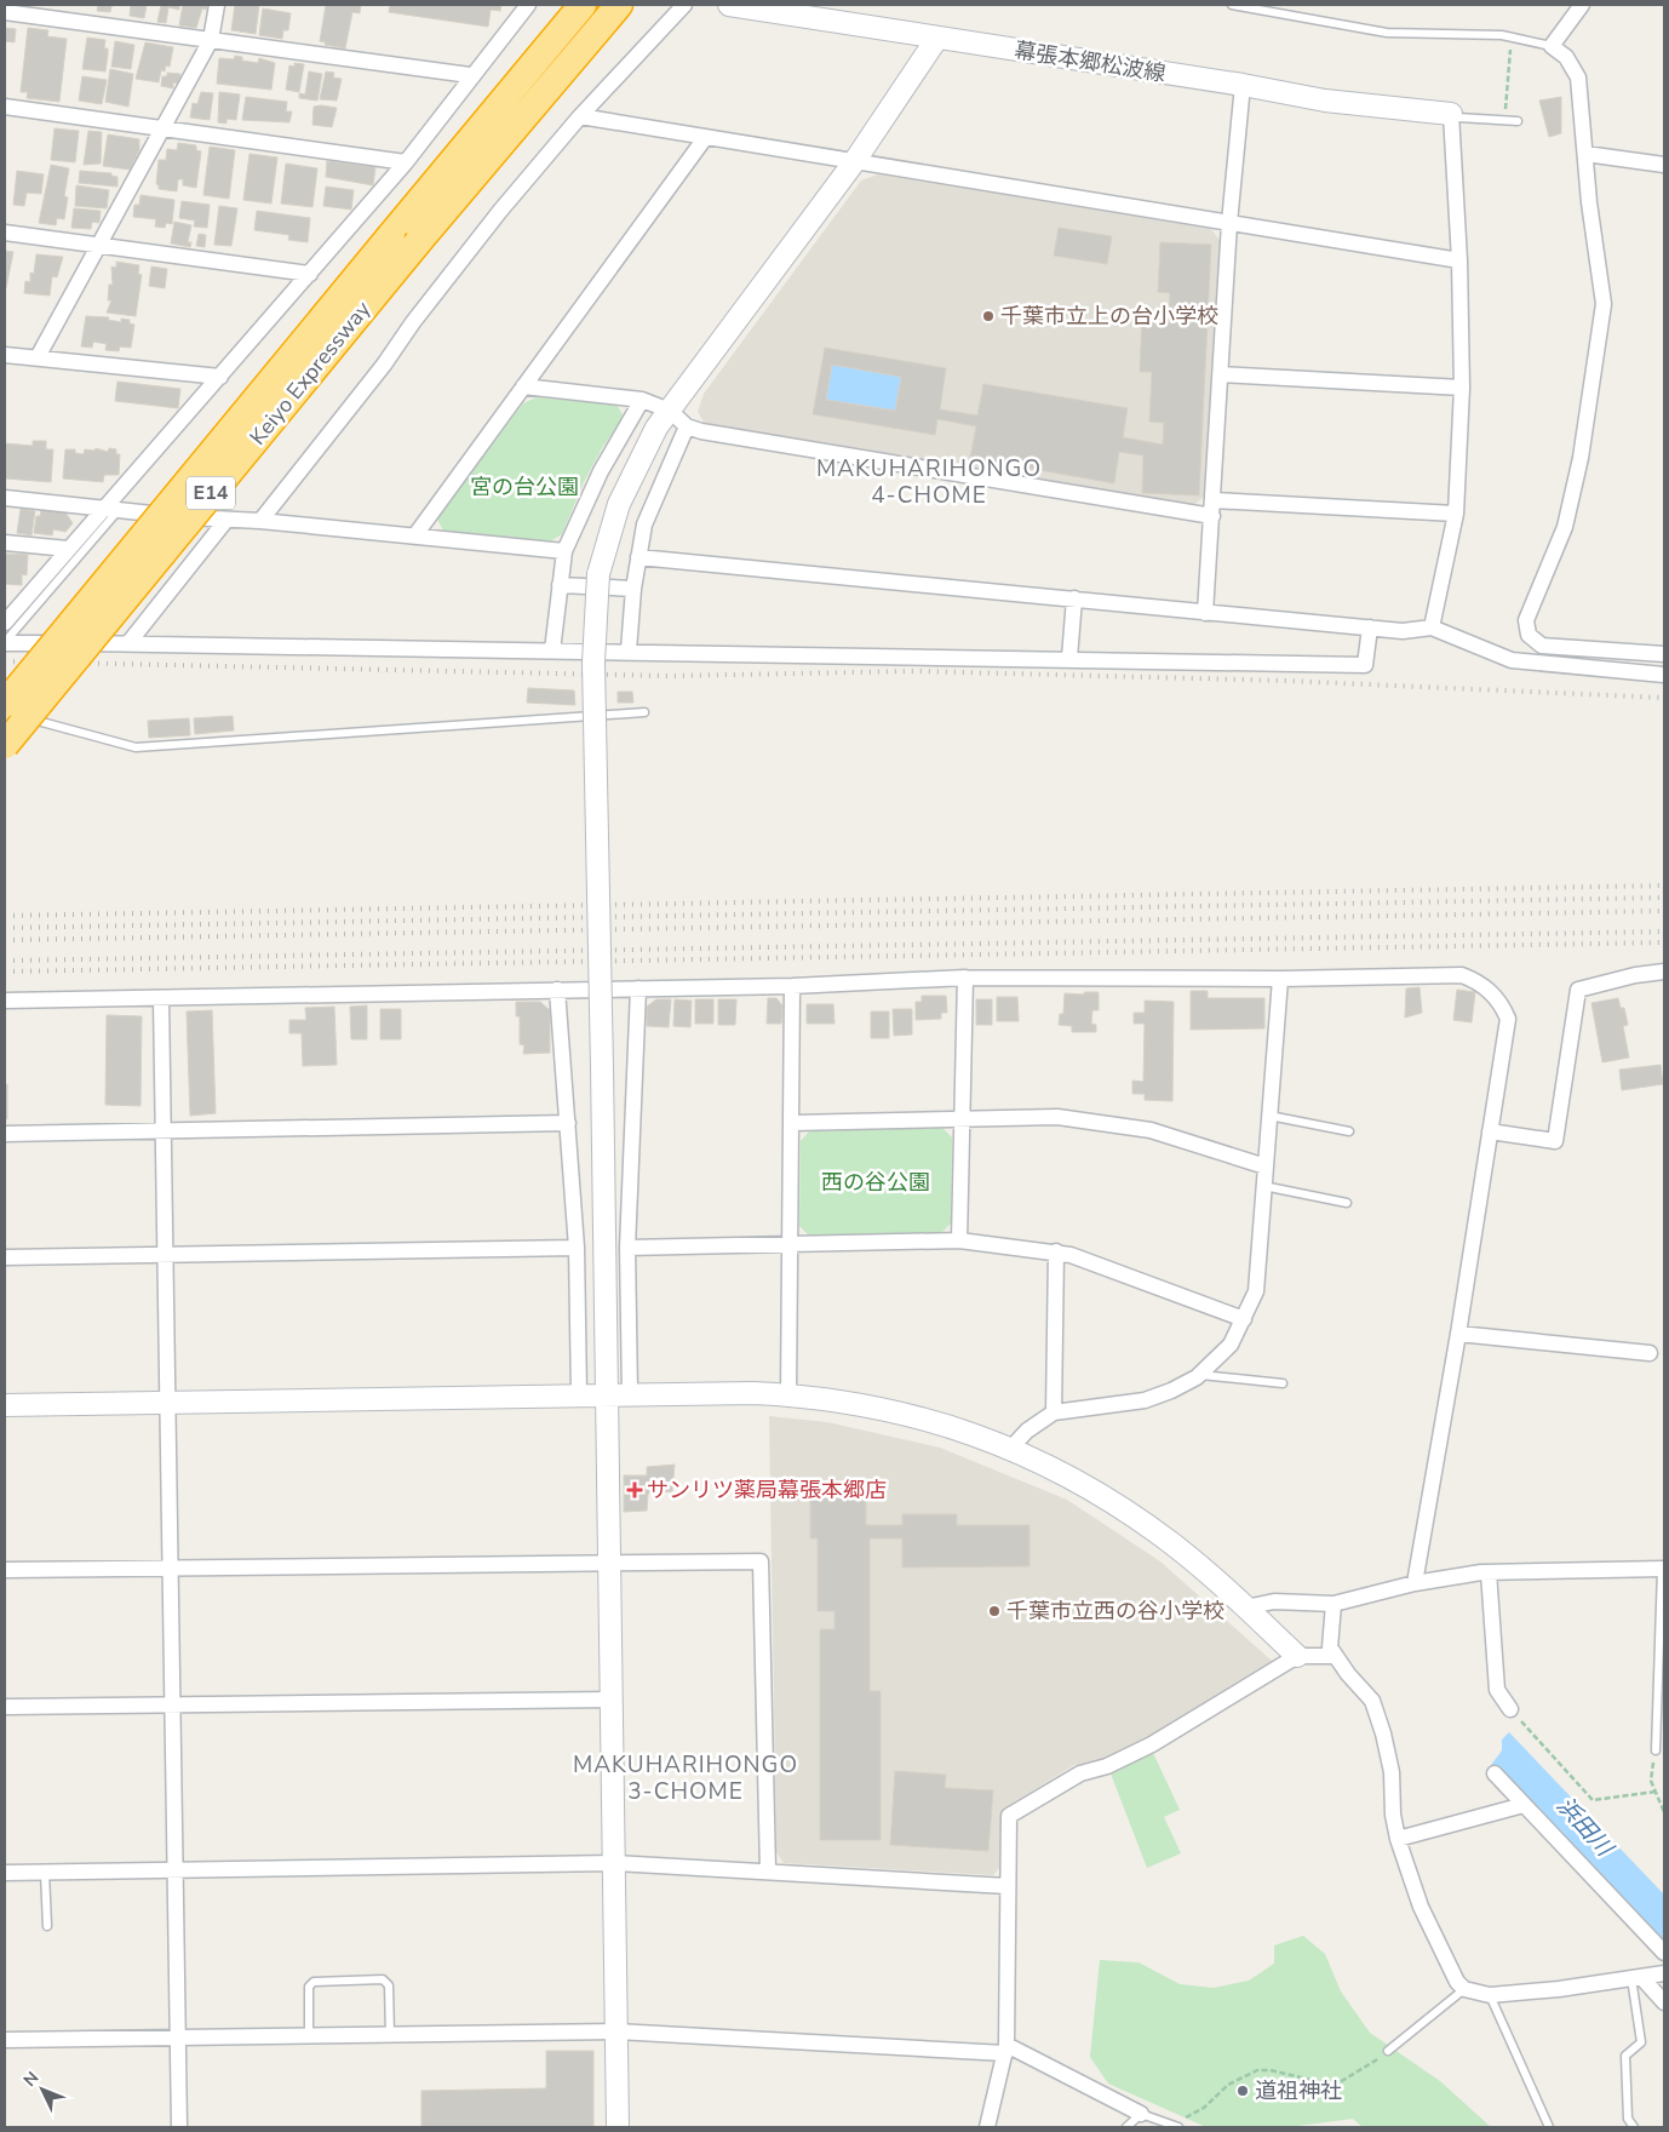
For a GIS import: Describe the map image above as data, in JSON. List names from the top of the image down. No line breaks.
{"streets":{"highway":["Keiyo Expressway","E14"],"street":["幕張本郷松波線"]},"districts":["MAKUHARIHONGO 4-CHOME","MAKUHARIHONGO 3-CHOME"],"water":["浜田川"],"parks":["宮の台公園","西の谷公園"],"places":{"other":["千葉市立上の台小学校","千葉市立西の谷小学校","道祖神社"],"health":["サンリツ薬局幕張本郷店"]},"north":"top left"}
